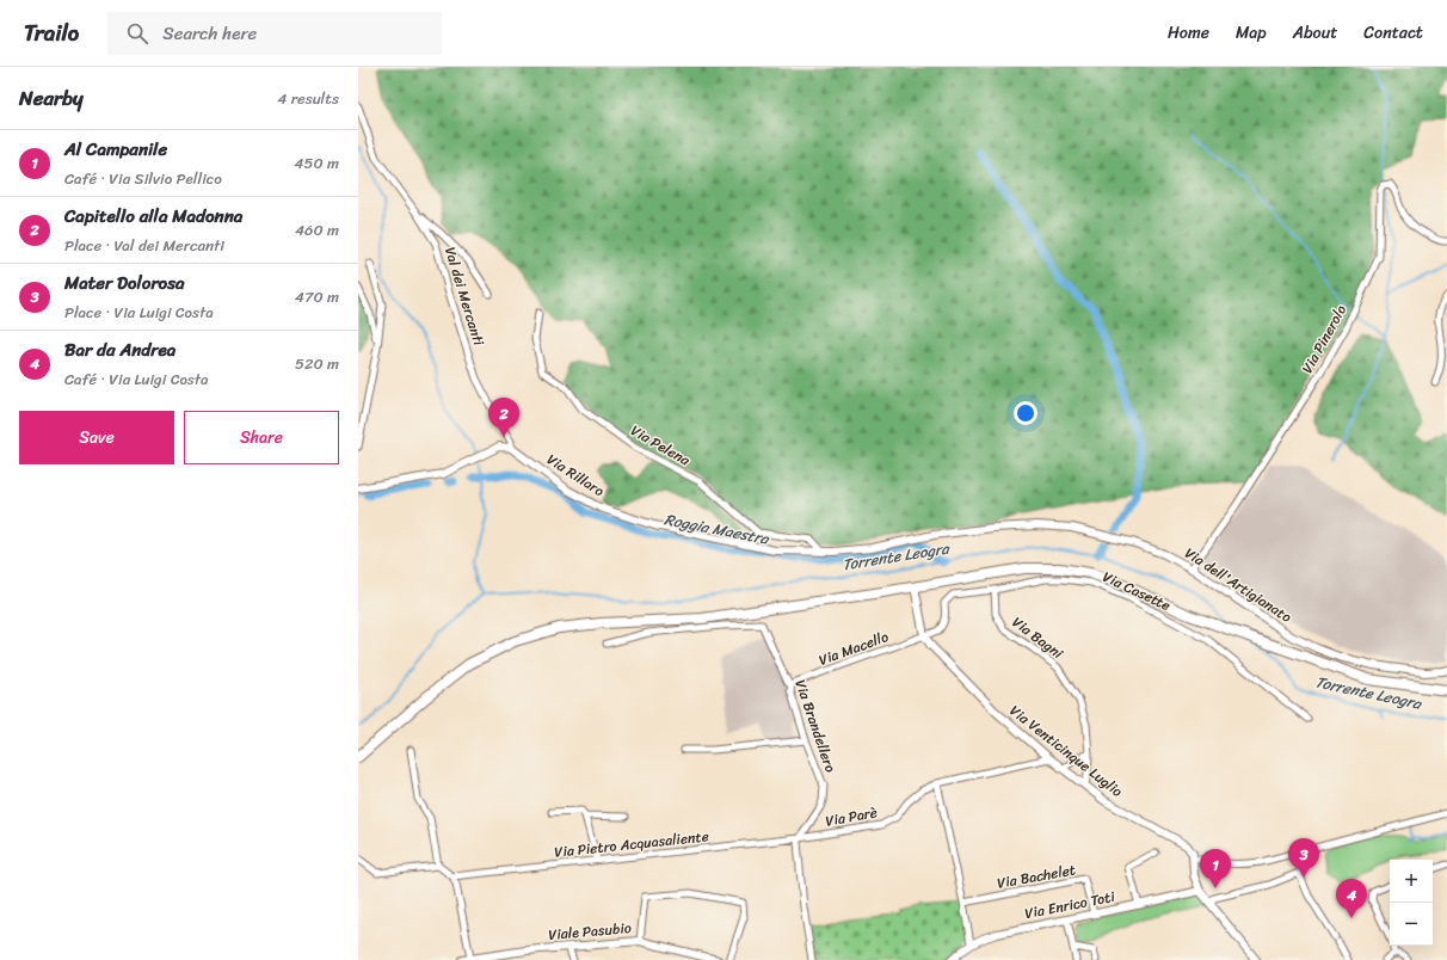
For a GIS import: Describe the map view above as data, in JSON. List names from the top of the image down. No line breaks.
{"streets":{"street":["Val dei Mercanti","Via Pinerolo","Via Pelena","Via Rillaro","Via dell'Artigianato","Via Casette","Via Bagni","Via Macello","Via Brandellero","Via Venticinque Luglio","Via Parè","Via Pietro Acquasaliente","Via Bachelet","Via Enrico Toti","Viale Pasubio"]},"crossings":[["Val dei Mercanti","Via Rillaro"],["Via Pinerolo","Via dell'Artigianato"],["Via Pelena","Via Rillaro"],["Via Rillaro","Via dell'Artigianato"],["Via Casette","Via Bagni"],["Via Casette","Via Macello"],["Via Casette","Via Venticinque Luglio"],["Via Bagni","Via Venticinque Luglio"],["Via Macello","Via Brandellero"],["Via Macello","Via Venticinque Luglio"],["Via Brandellero","Via Pietro Acquasaliente"],["Via Venticinque Luglio","Via Parè"],["Via Venticinque Luglio","Via Enrico Toti"],["Via Parè","Via Pietro Acquasaliente"],["Via Bachelet","Via Enrico Toti"]],"water":["Roggia Maestra","Torrente Leogra"],"page":{"header":"Trailo","search":"Search here","nav":["Home","Map","About","Contact"],"heading":["Nearby","4 results"],"list":[{"mark":"1","name":"Al Campanile","note":"Café · Via Silvio Pellico","value":"450 m"},{"mark":"2","name":"Capitello alla Madonna","note":"Place · Val dei Mercanti","value":"460 m"},{"mark":"3","name":"Mater Dolorosa","note":"Place · Via Luigi Costa","value":"470 m"},{"mark":"4","name":"Bar da Andrea","note":"Café · Via Luigi Costa","value":"520 m"}],"buttons":["Save","Share"],"pins":["2","3","1","4"],"map_buttons":["+","−"]}}
